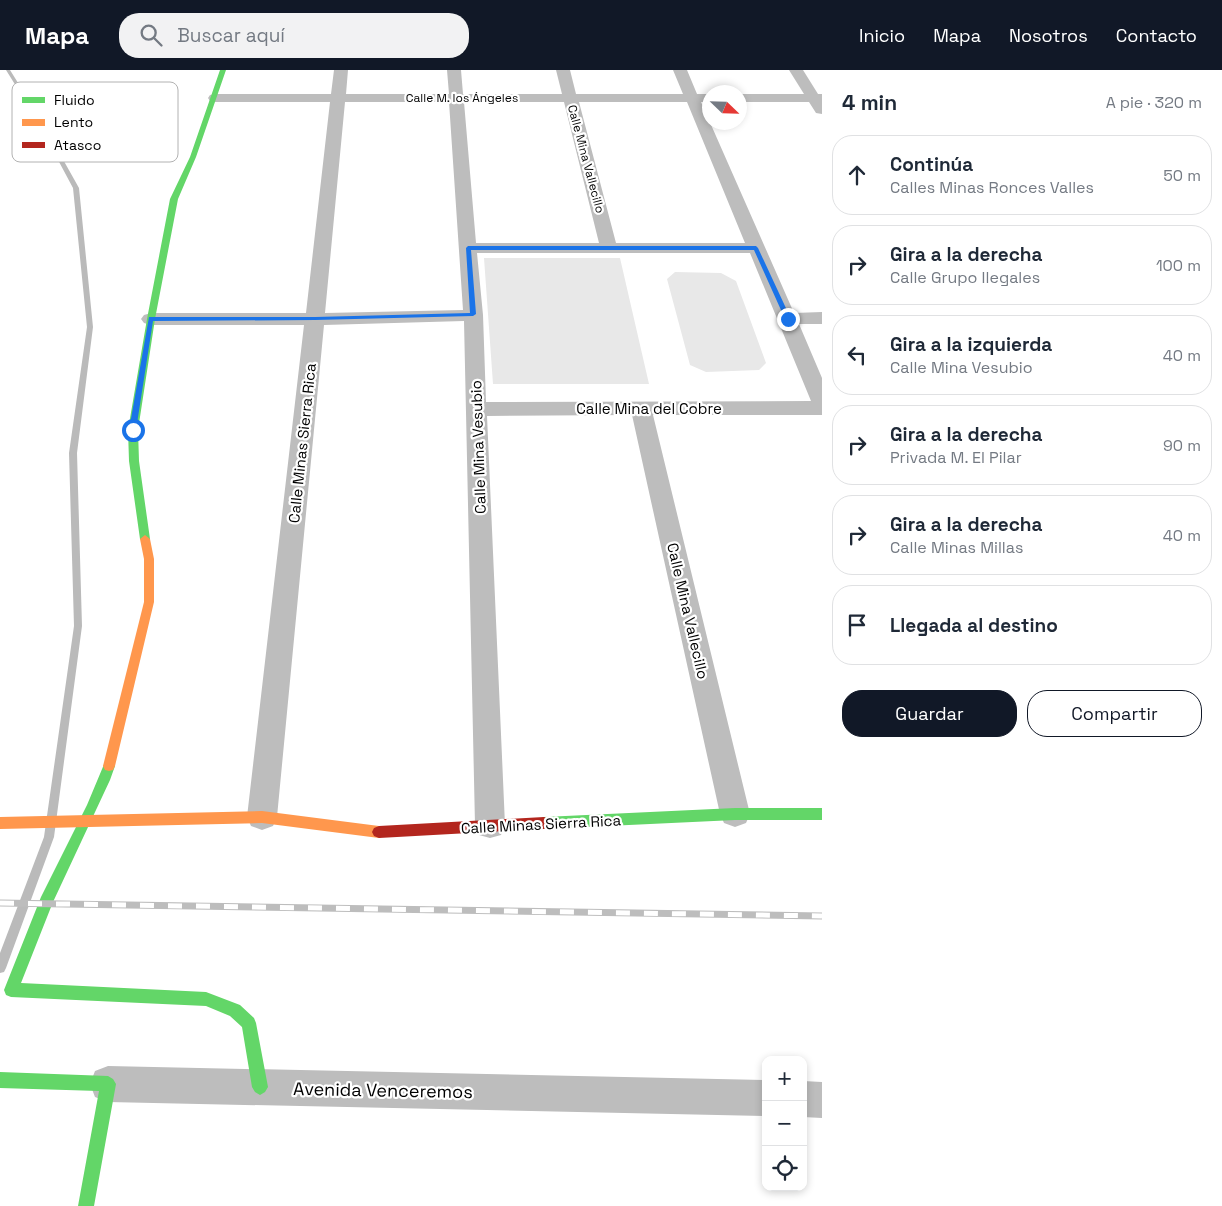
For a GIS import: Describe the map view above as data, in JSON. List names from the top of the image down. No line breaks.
{"streets":{"street":["Calle M. los Ángeles","Calle Mina Vallecillo","Calle Mina del Cobre","Calle Minas Sierra Rica","Calle Mina Vesubio","Avenida Venceremos"]},"crossings":[["Calle M. los Ángeles","Calle Mina Vallecillo"],["Calle M. los Ángeles","Calle Minas Sierra Rica"],["Calle M. los Ángeles","Calle Mina Vesubio"],["Calle Mina Vallecillo","Calle Mina del Cobre"],["Calle Mina Vallecillo","Calle Minas Sierra Rica"],["Calle Mina del Cobre","Calle Mina Vesubio"],["Calle Minas Sierra Rica","Calle Mina Vesubio"]],"legend":["Fluido","Lento","Atasco"],"north":"bottom right","page":{"header":"Mapa","search":"Buscar aquí","nav":["Inicio","Mapa","Nosotros","Contacto"],"heading":["4 min","A pie · 320 m"],"list":[["Continúa","Calles Minas Ronces Valles","50 m"],["Gira a la derecha","Calle Grupo Ilegales","100 m"],["Gira a la izquierda","Calle Mina Vesubio","40 m"],["Gira a la derecha","Privada M. El Pilar","90 m"],["Gira a la derecha","Calle Minas Millas","40 m"],"Llegada al destino"],"buttons":["Guardar","Compartir"],"map_buttons":["+","−"]}}
